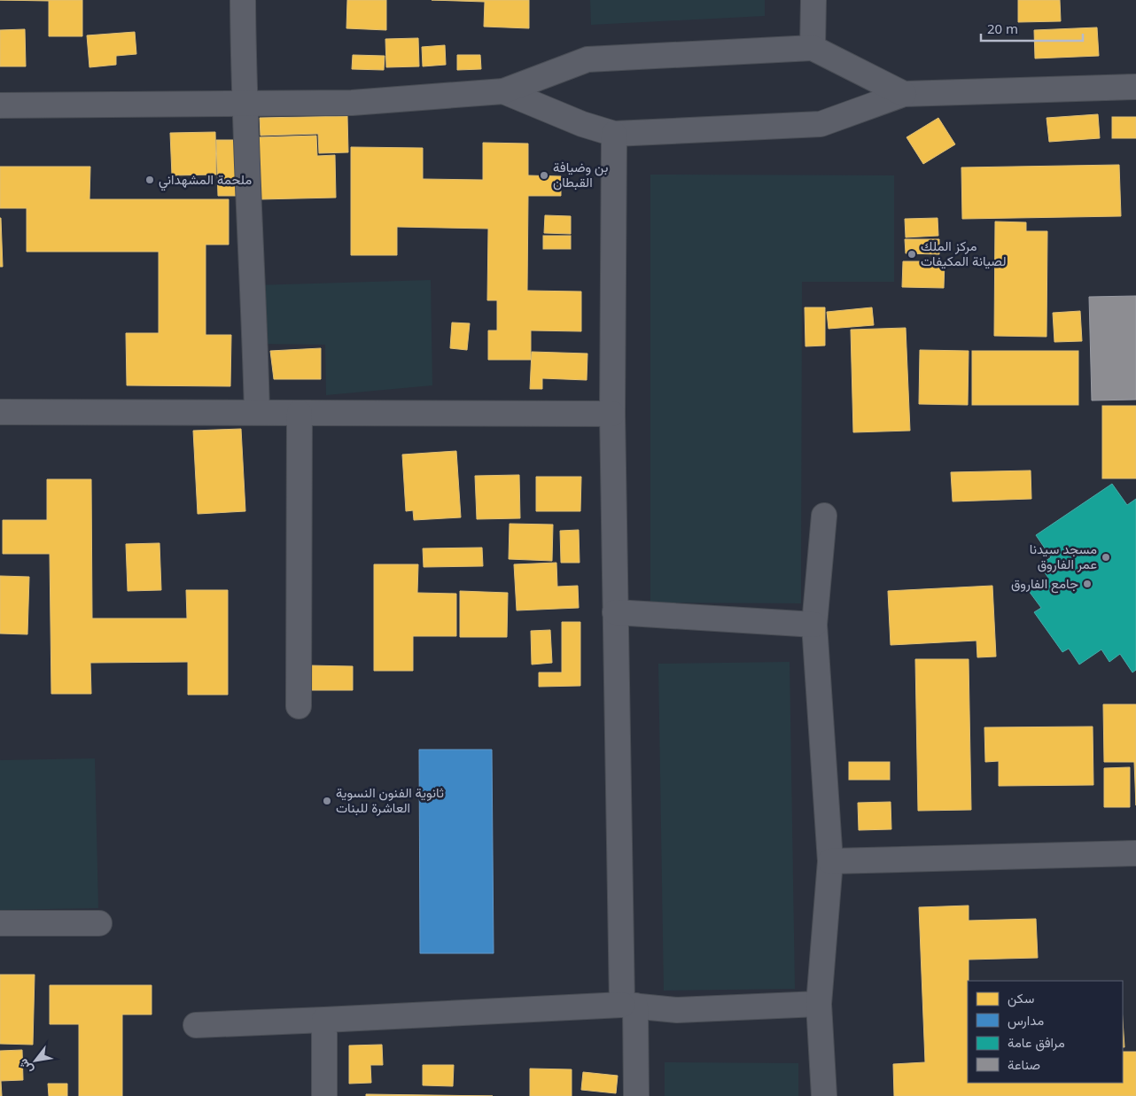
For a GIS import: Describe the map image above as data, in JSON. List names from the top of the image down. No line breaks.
{"places":["بن وضيافة القبطان","ملحمة المشهداني","مركز الملك لصيانة المكيفات","مسجد سيدنا عمر الفاروق","جامع الفاروق","ثانوية الفنون النسوية العاشرة للبنات"],"legend":["سكن","مدارس","مرافق عامة","صناعة"],"scale_bar":"20 m","north":"bottom left"}
